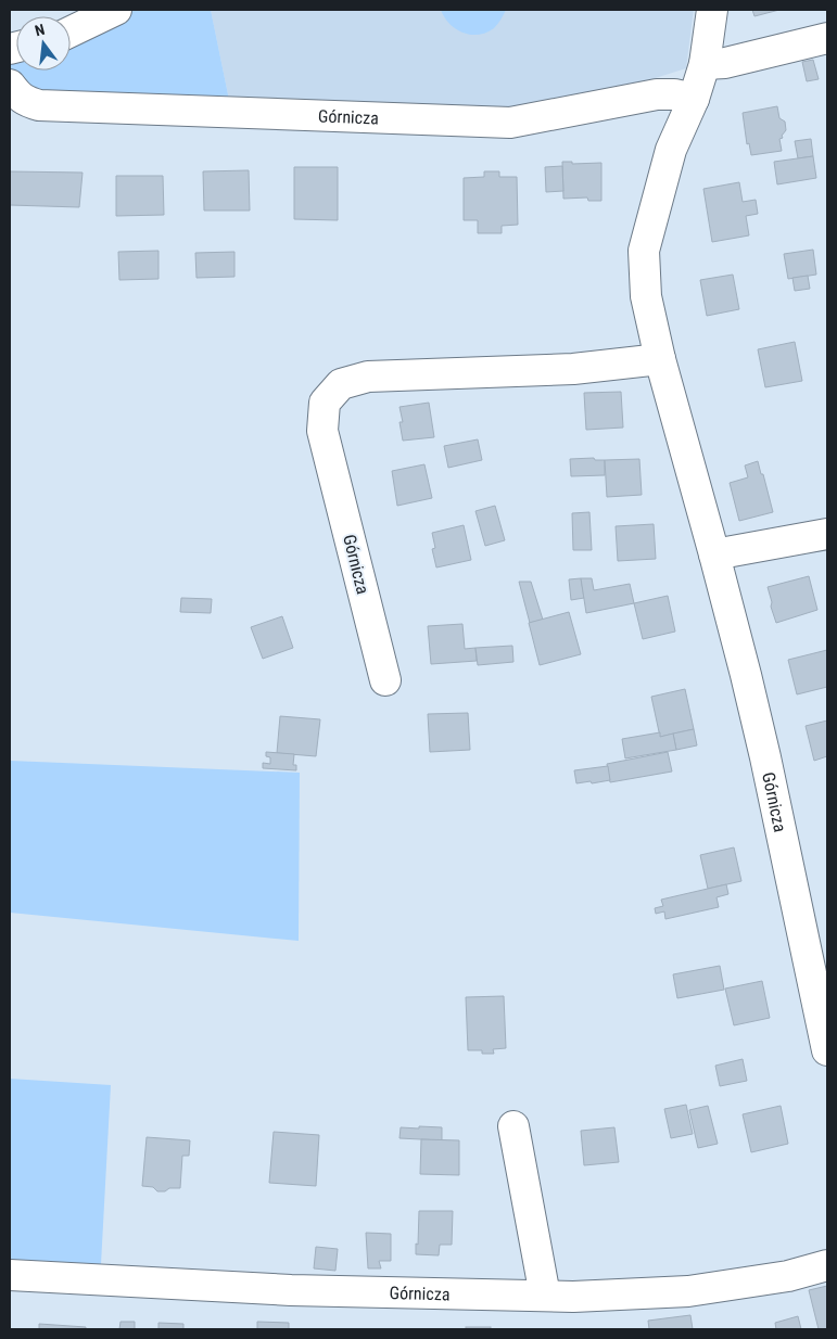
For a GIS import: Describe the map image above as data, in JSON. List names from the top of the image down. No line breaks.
{"streets":{"street":["Górnicza"]},"north":"top"}
